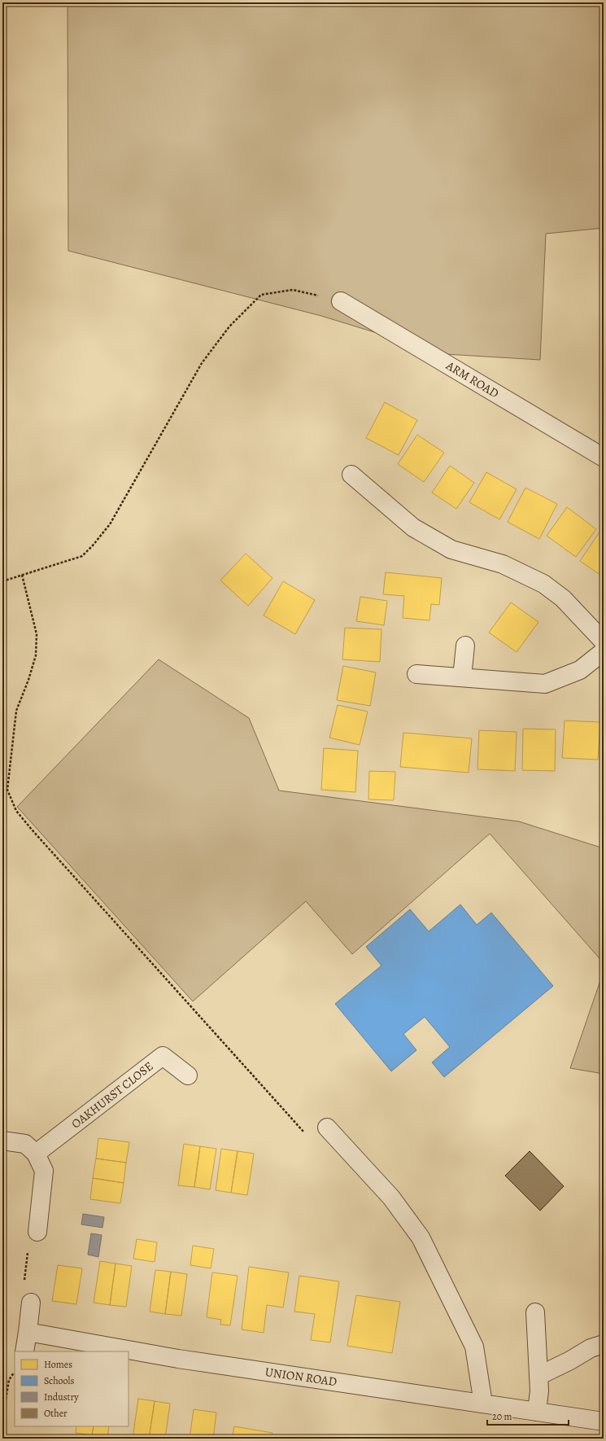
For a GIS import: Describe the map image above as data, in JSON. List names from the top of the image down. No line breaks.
{"streets":{"street":["ARM ROAD","OAKHURST CLOSE","UNION ROAD"]},"legend":["Homes","Schools","Industry","Other"],"scale_bar":"20 m"}
